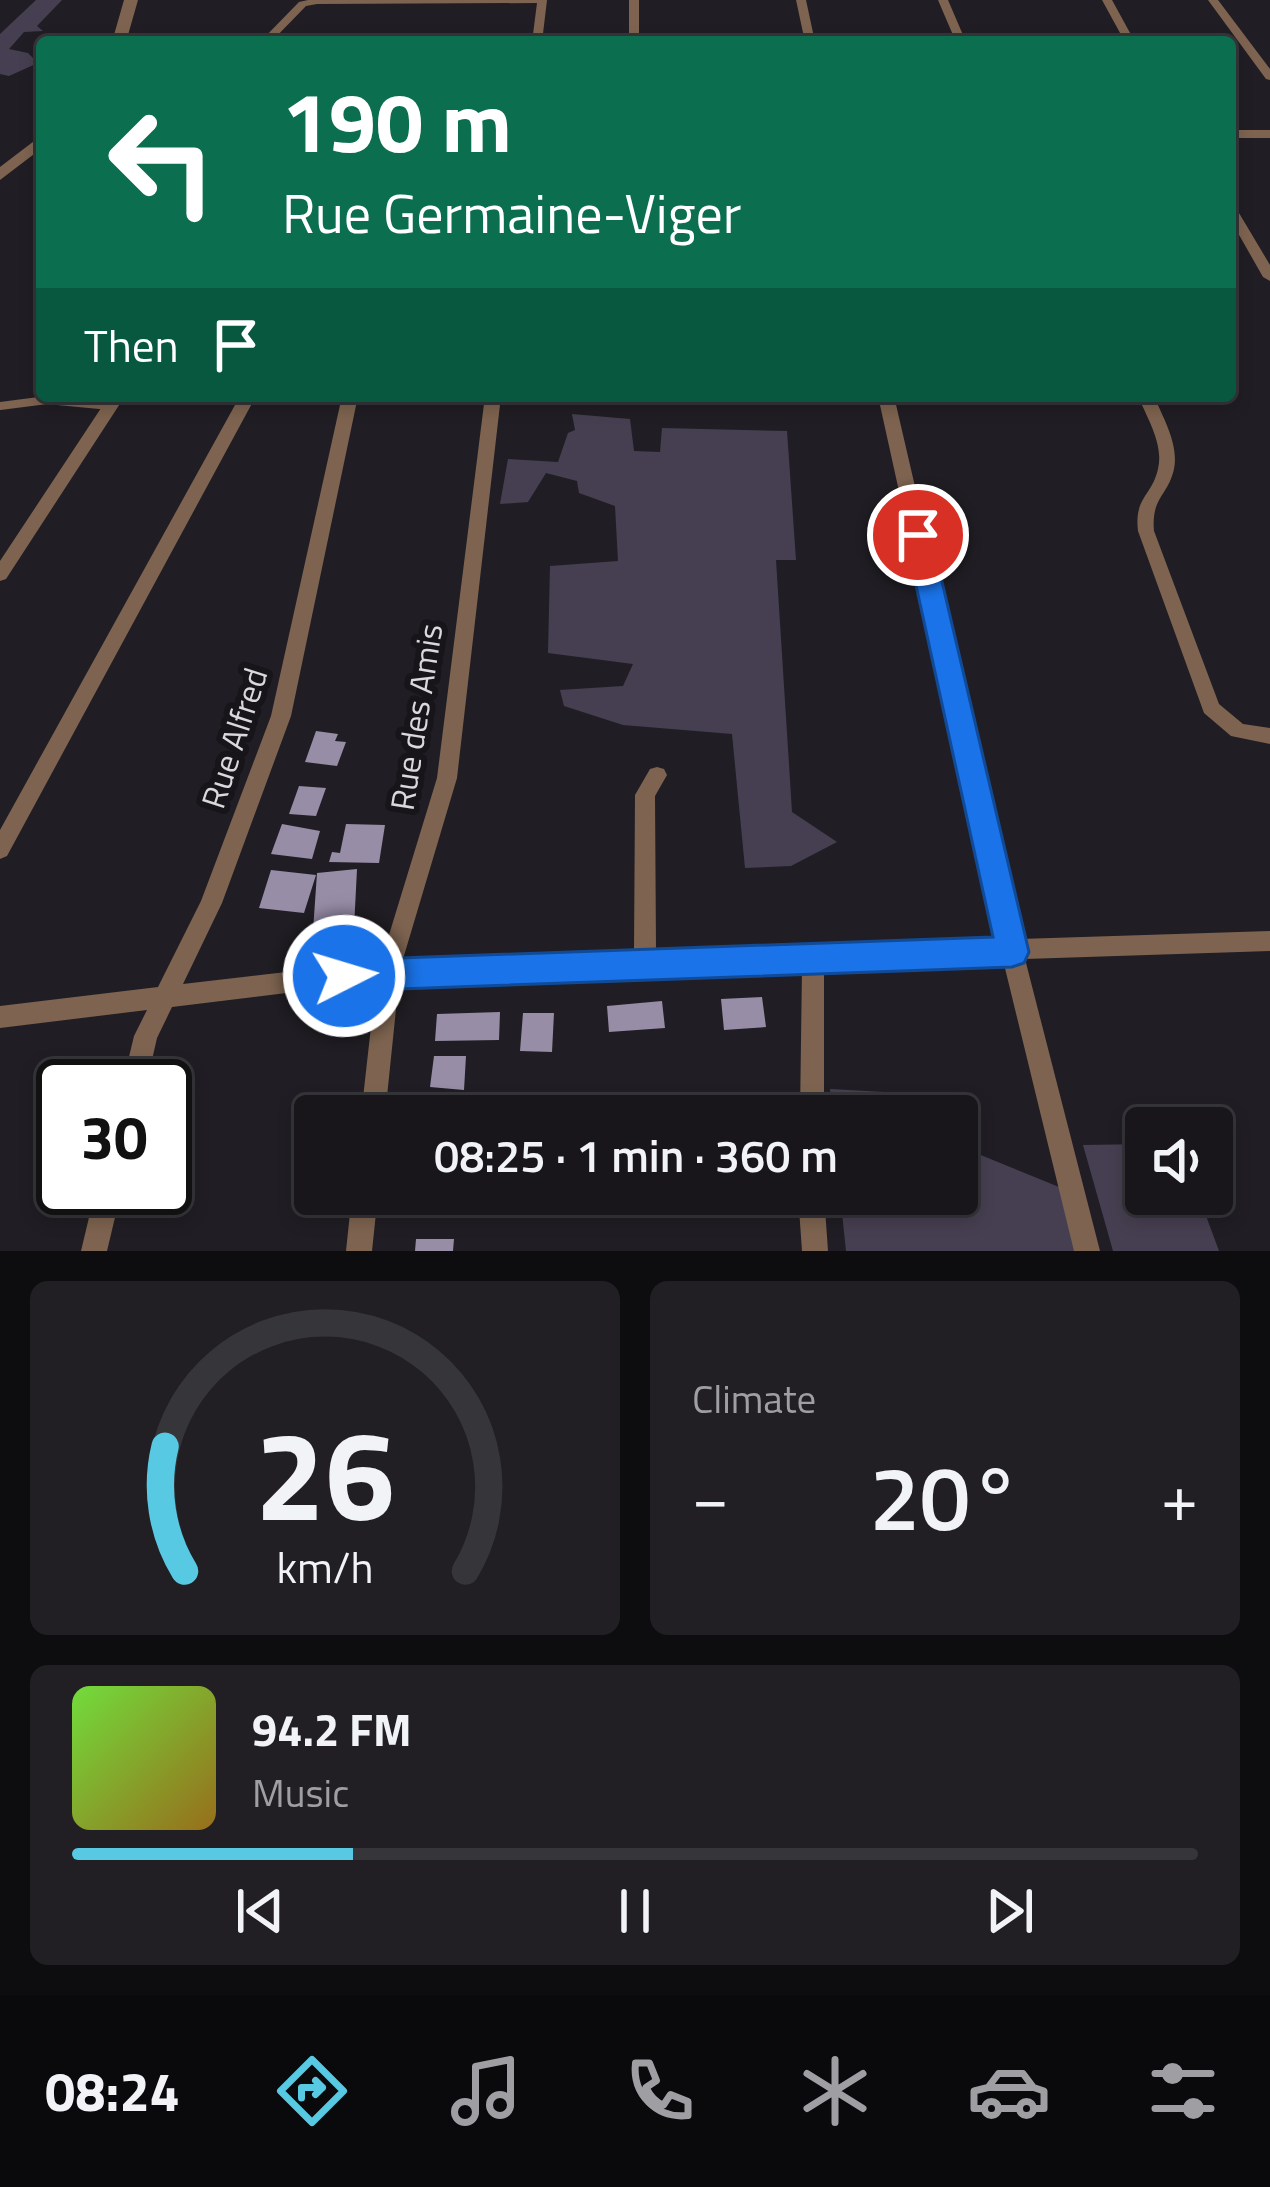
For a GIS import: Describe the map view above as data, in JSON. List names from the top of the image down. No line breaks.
{"streets":{"street":["Rue des Amis","Rue Alfred"]},"page":{"turn":["190 m","Rue Germaine-Viger"],"then":"Then","limit":"30","trip":"08:25 · 1 min · 360 m","tile":"Climate","heat":["−","20°","+"],"song":["94.2 FM","Music"],"tabs":"08:24","gauge":["26","km/h"]}}
